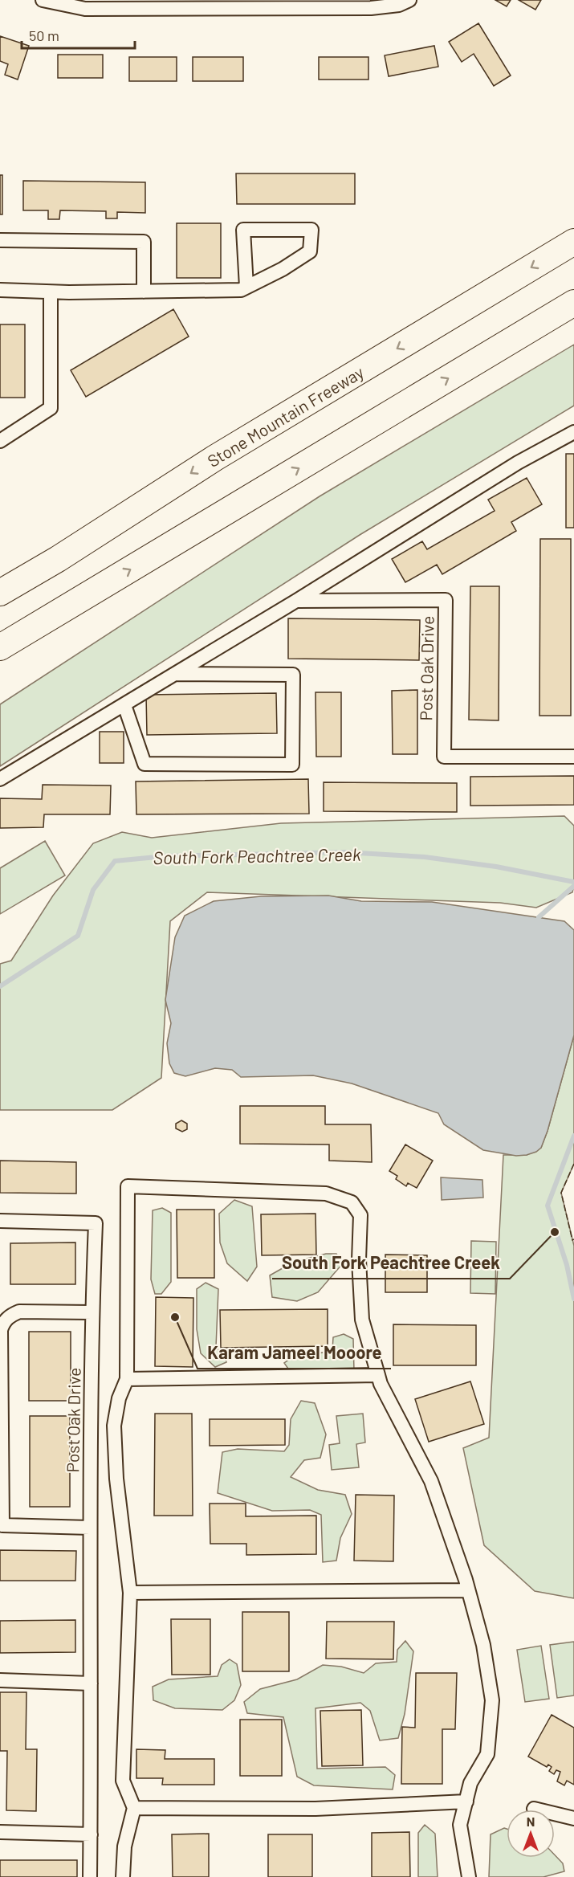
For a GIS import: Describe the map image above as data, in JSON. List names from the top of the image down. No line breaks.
{"streets":{"highway":["Stone Mountain Freeway"],"street":["Post Oak Drive"]},"water":["South Fork Peachtree Creek"],"places":["South Fork Peachtree Creek","Karam Jameel Mooore"],"scale_bar":"50 m","north":"top"}
